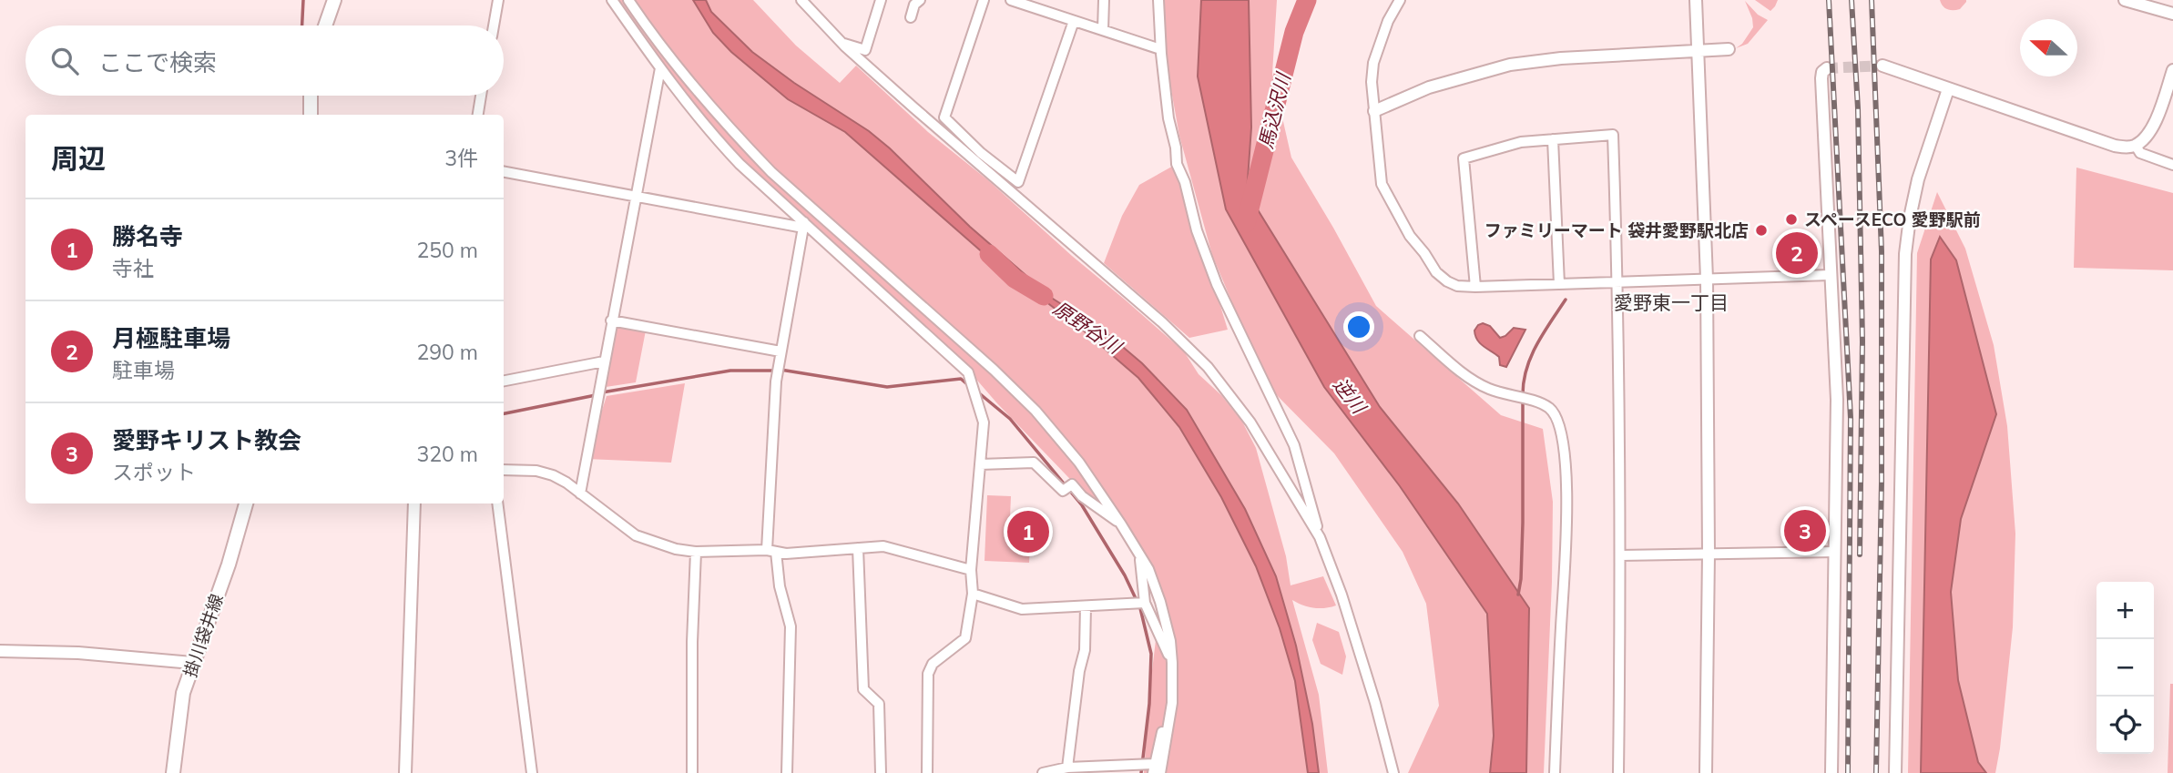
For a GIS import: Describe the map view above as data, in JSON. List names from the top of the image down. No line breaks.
{"streets":{"main road":["掛川袋井線"]},"districts":["愛野東一丁目"],"water":["馬込沢川","原野谷川","逆川"],"places":["スペースECO 愛野駅前","ファミリーマート 袋井愛野駅北店"],"north":"left","page":{"search":"ここで検索","heading":["周辺","3件"],"list":[{"mark":"1","name":"勝名寺","note":"寺社","value":"250 m"},{"mark":"2","name":"月極駐車場","note":"駐車場","value":"290 m"},{"mark":"3","name":"愛野キリスト教会","note":"スポット","value":"320 m"}],"pins":["2","3","1"],"map_buttons":["+","−"]}}
